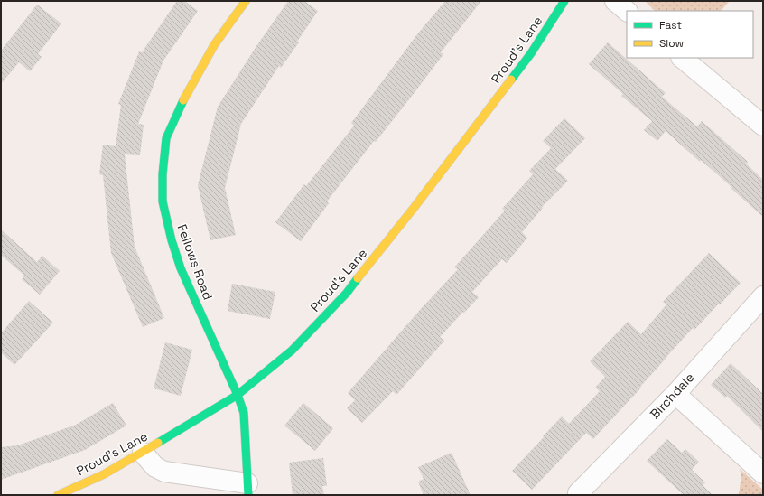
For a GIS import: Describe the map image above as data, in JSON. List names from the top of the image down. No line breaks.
{"streets":{"street":["Proud's Lane","Fellows Road","Birchdale"]},"crossings":[["Proud's Lane","Fellows Road"]],"legend":["Fast","Slow"]}
